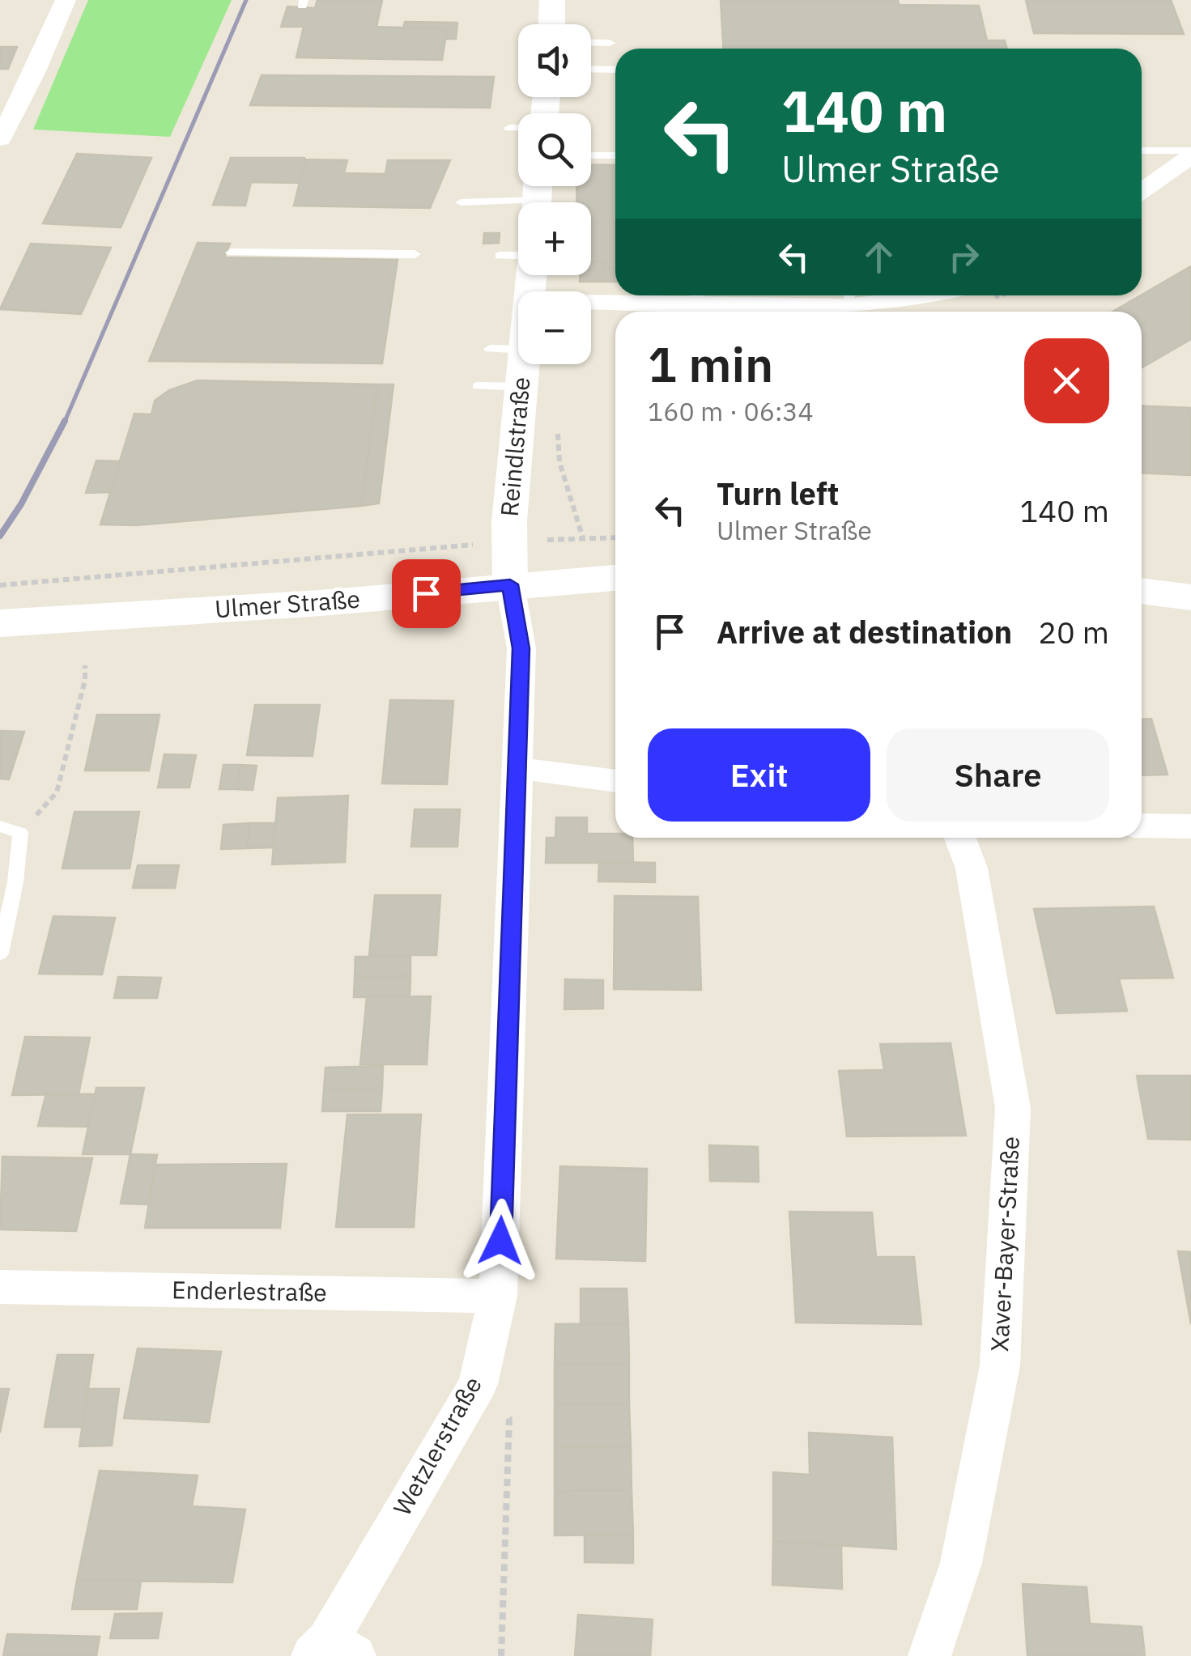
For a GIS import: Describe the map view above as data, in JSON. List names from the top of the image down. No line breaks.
{"streets":{"main road":["Ulmer Straße"],"street":["Reindlstraße","Xaver-Bayer-Straße","Enderlestraße","Wetzlerstraße"]},"crossings":[["Reindlstraße","Ulmer Straße"],["Reindlstraße","Wetzlerstraße"],["Ulmer Straße","Wetzlerstraße"],["Enderlestraße","Wetzlerstraße"]],"page":{"map_buttons":["+","−"],"turn":["140 m","Ulmer Straße"],"heading":["1 min","160 m · 06:34"],"list":[{"name":"Turn left","note":"Ulmer Straße","value":"140 m"},{"name":"Arrive at destination","value":"20 m"}],"buttons":["Exit","Share"]}}
